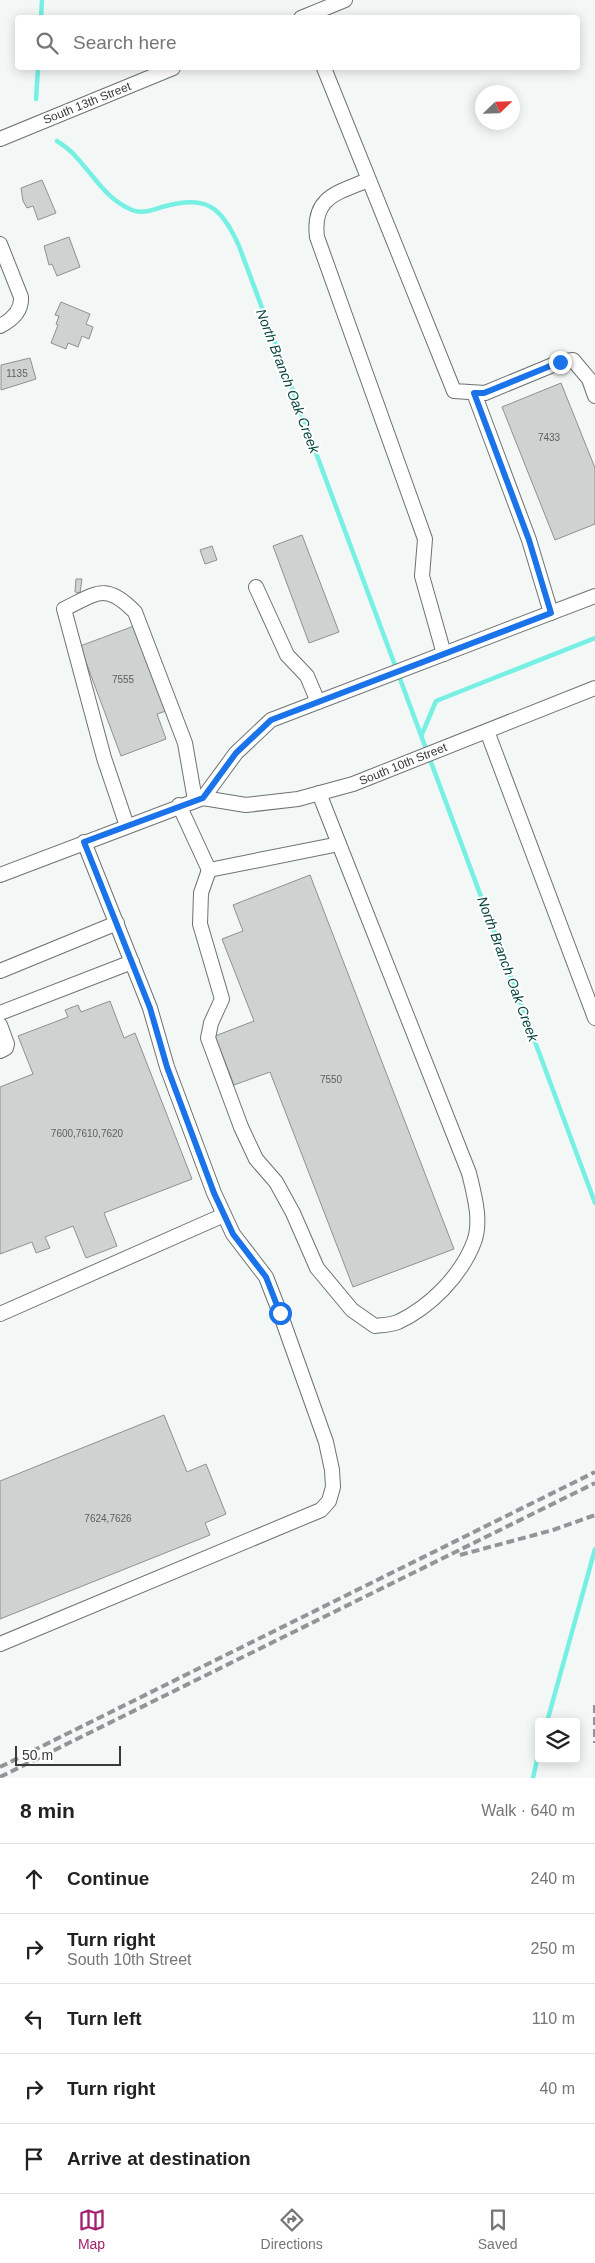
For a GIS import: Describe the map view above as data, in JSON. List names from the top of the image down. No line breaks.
{"streets":{"street":["South 13th Street","South 10th Street"]},"water":["North Branch Oak Creek"],"house_numbers":["1135","7433","7555","7550","7600,7610,7620","7624,7626"],"scale_bar":"50 m","north":"top right","page":{"search":"Search here","scale":"50 m","heading":["8 min","Walk · 640 m"],"list":[["Continue","240 m"],["Turn right","South 10th Street","250 m"],["Turn left","110 m"],["Turn right","40 m"],"Arrive at destination"],"nav":["Map","Directions","Saved"]}}
